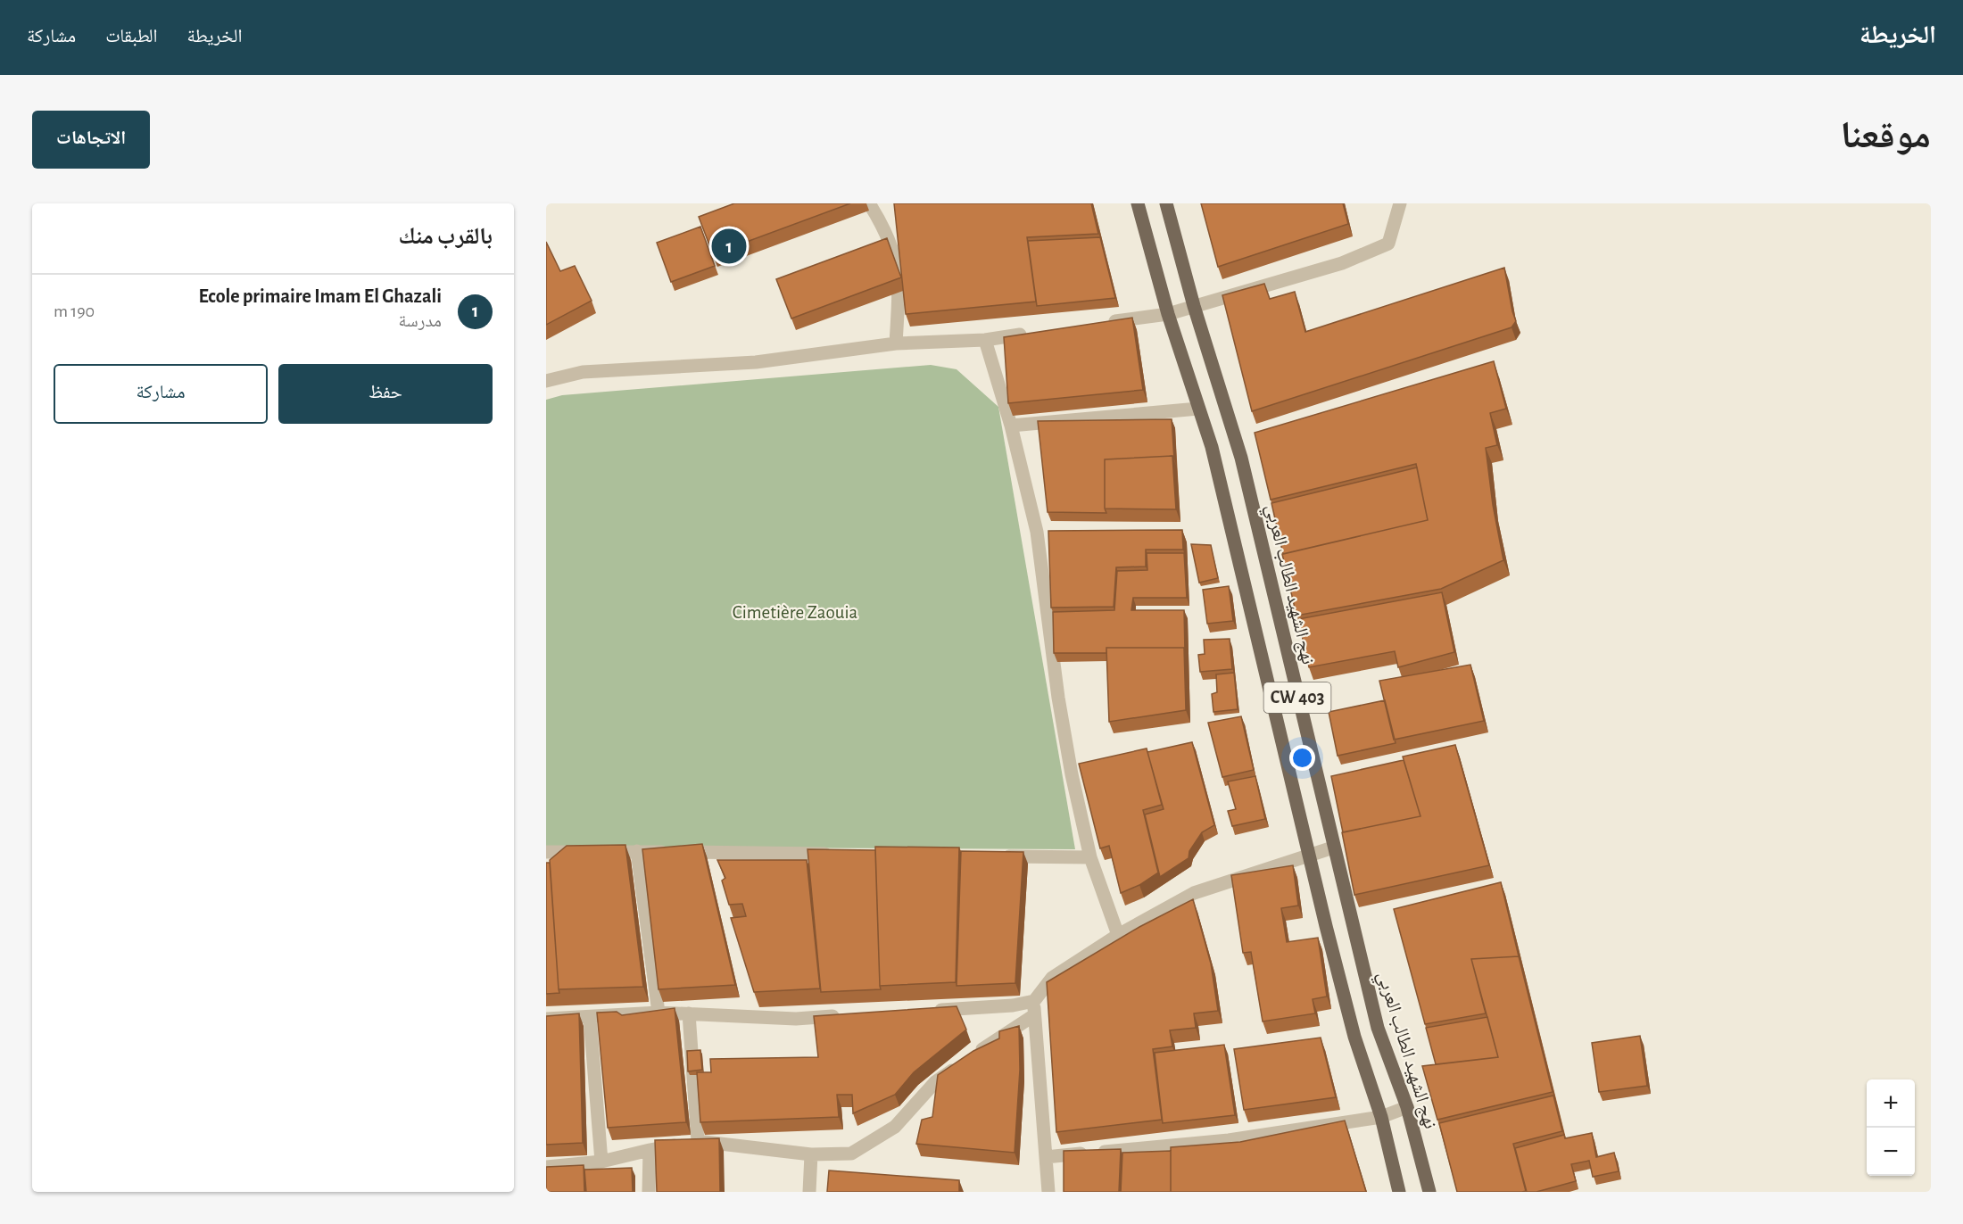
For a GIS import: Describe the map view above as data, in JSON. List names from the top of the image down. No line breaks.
{"streets":{"main road":["نهج الشهيد الطالب العربي","CW 403"]},"parks":["Cimetière Zaouia"],"page":{"header":"الخريطة","nav":["الخريطة","الطبقات","مشاركة"],"title":"موقعنا","buttons":["الاتجاهات",["حفظ","مشاركة"]],"heading":"بالقرب منك","pins":"1","list":[{"mark":"1","name":"Ecole primaire Imam El Ghazali","note":"مدرسة","value":"190 m"}],"map_buttons":["+","−"]}}
